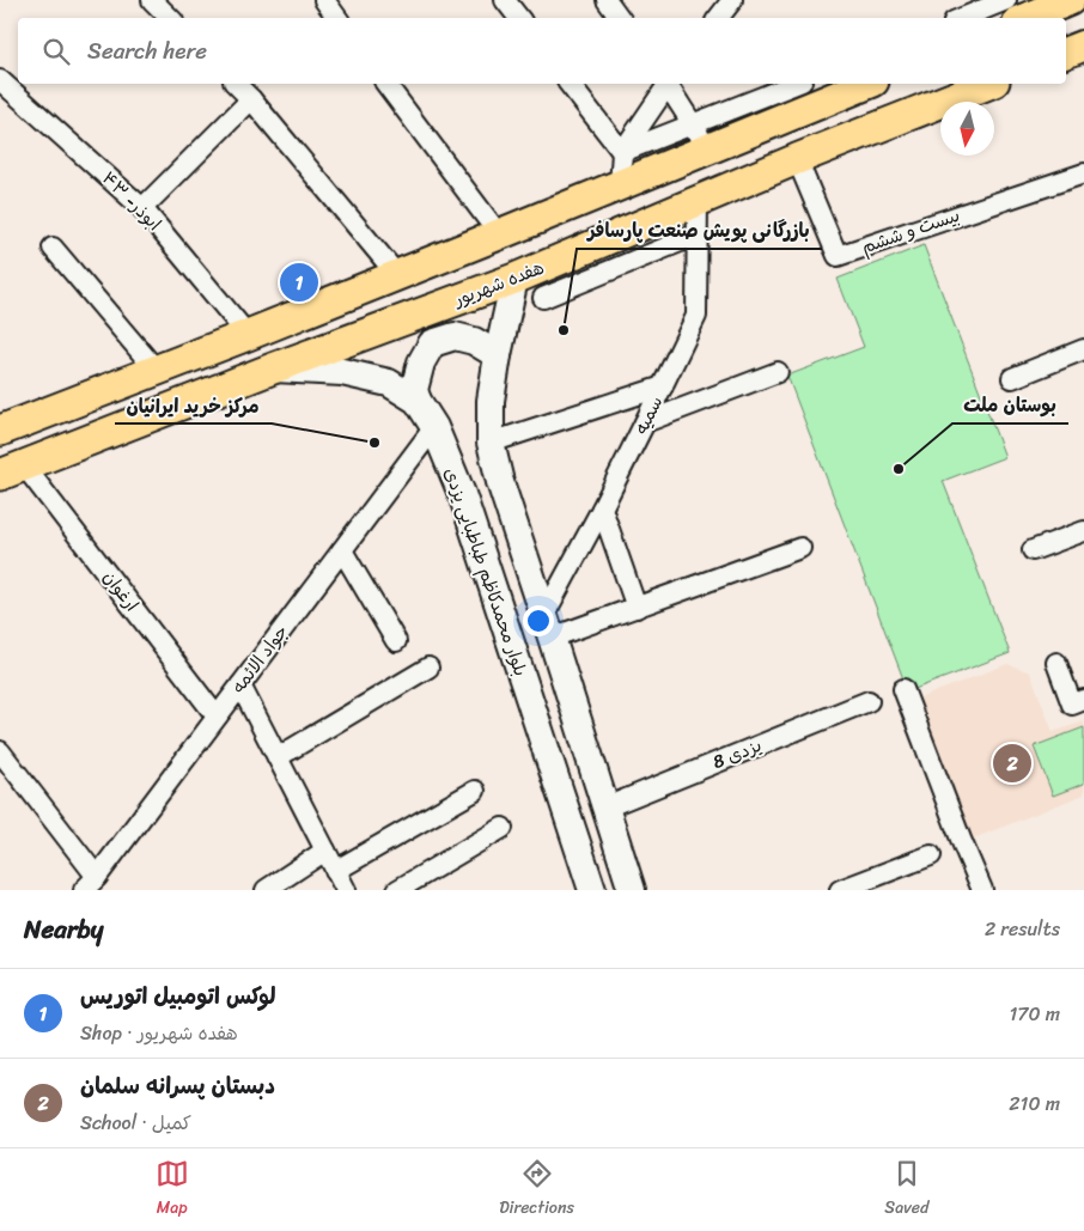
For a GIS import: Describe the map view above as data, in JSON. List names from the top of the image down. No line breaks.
{"streets":{"main road":["هفده شهریور","بلوار محمدکاظم طباطبایی یزدی"],"street":["ابوذر- ۴۳","بیست و ششم","سمیه","ارغوان","جواد الائمه","یزدی 8"]},"crossings":[["بیست و ششم","هفده شهریور"],["هفده شهریور","سمیه"],["هفده شهریور","بلوار محمدکاظم طباطبایی یزدی"],["هفده شهریور","ارغوان"],["بلوار محمدکاظم طباطبایی یزدی","جواد الائمه"],["ارغوان","جواد الائمه"]],"places":["بازرگانی پویش صنعت پارسافر","مرکز خرید ایرانیان","بوستان ملت"],"north":"bottom","page":{"search":"Search here","pins":["1","2"],"heading":["Nearby","2 results"],"list":[{"mark":"1","name":"لوکس اتومبیل اتوریس","note":"Shop · هفده شهریور","value":"170 m"},{"mark":"2","name":"دبستان پسرانه سلمان","note":"School · کمیل","value":"210 m"}],"nav":["Map","Directions","Saved"]}}
